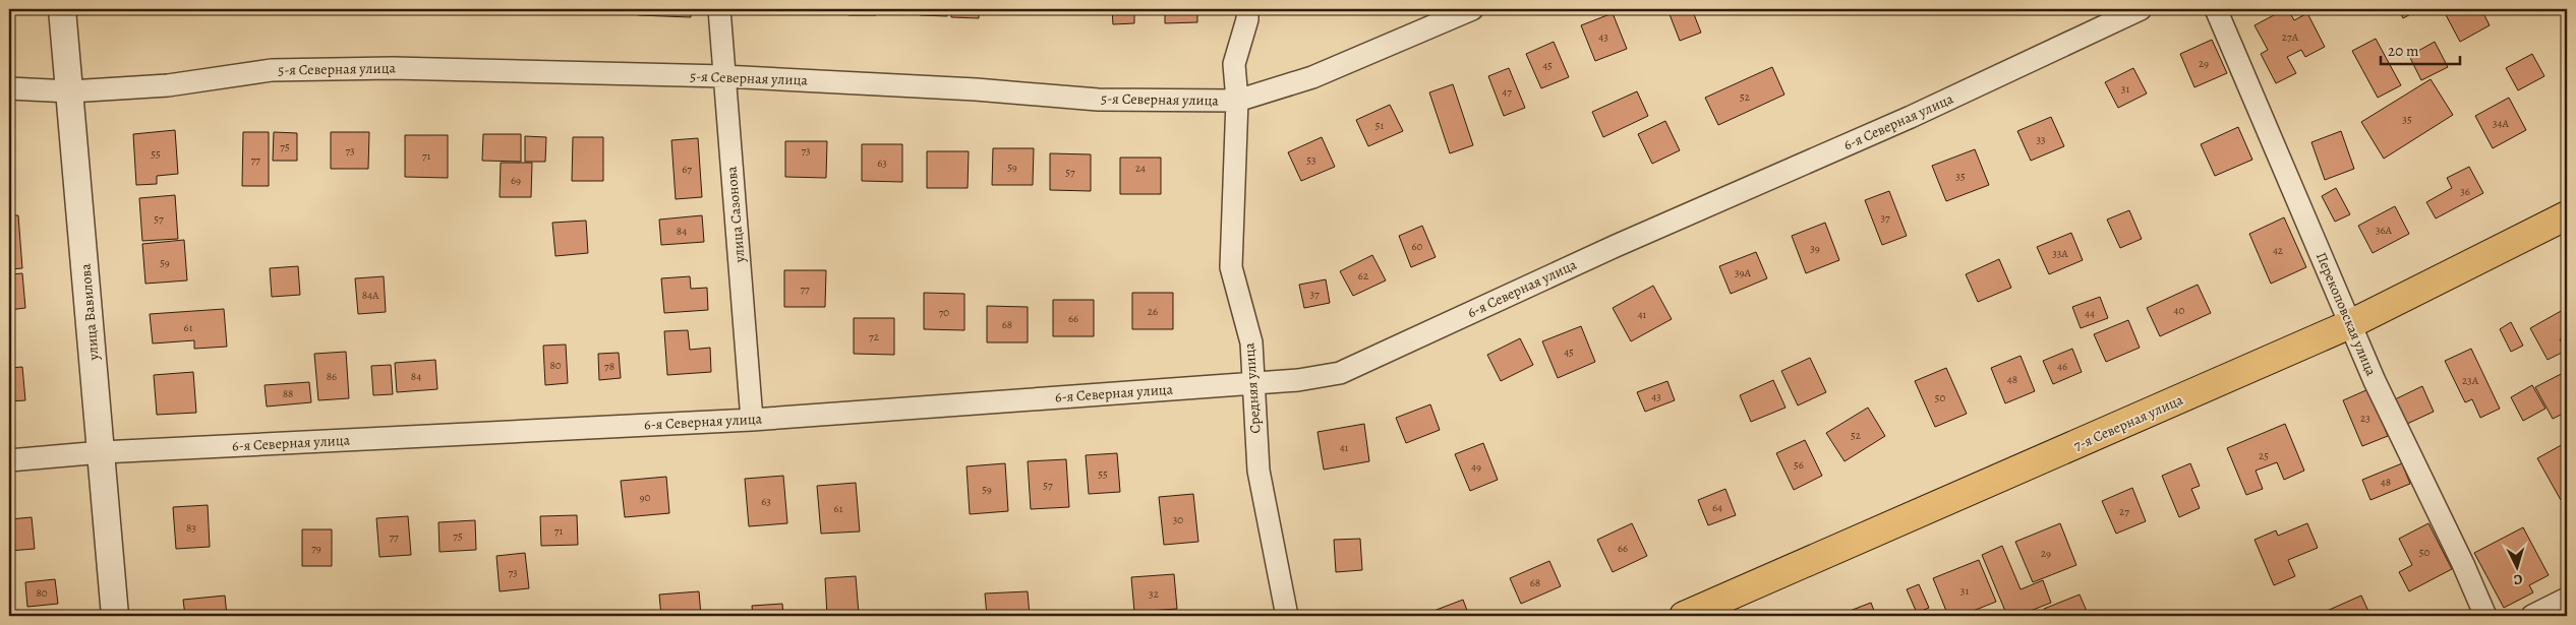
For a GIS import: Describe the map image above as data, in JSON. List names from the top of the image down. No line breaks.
{"streets":{"main road":["7-я Северная улица"],"street":["5-я Северная улица","6-я Северная улица","улица Сазонова","улица Вавилова","Перекоповская улица","Средняя улица"]},"crossings":[["5-я Северная улица","улица Сазонова"],["5-я Северная улица","улица Вавилова"],["5-я Северная улица","Средняя улица"],["6-я Северная улица","улица Сазонова"],["6-я Северная улица","улица Вавилова"],["6-я Северная улица","Средняя улица"],["Перекоповская улица","7-я Северная улица"]],"house_numbers":["43","27А","29","45","31","47","52","35","34А","51","33","75","73","73","55","71","77","53","63","59","24","67","57","35","69","36","37","57","36А","84","60","39","42","33A","59","39А","62","77","37","84А","40","26","70","44","41","66","68","61","72","45","80","78","46","86","84","48","23А","88","43","50","23","52","41","25","56","49","55","48","57","59","90","63","64","61","27","30","83","71","75","77","79","66","50","29","73","68","31","80","32"],"scale_bar":"20 m","north":"bottom"}
